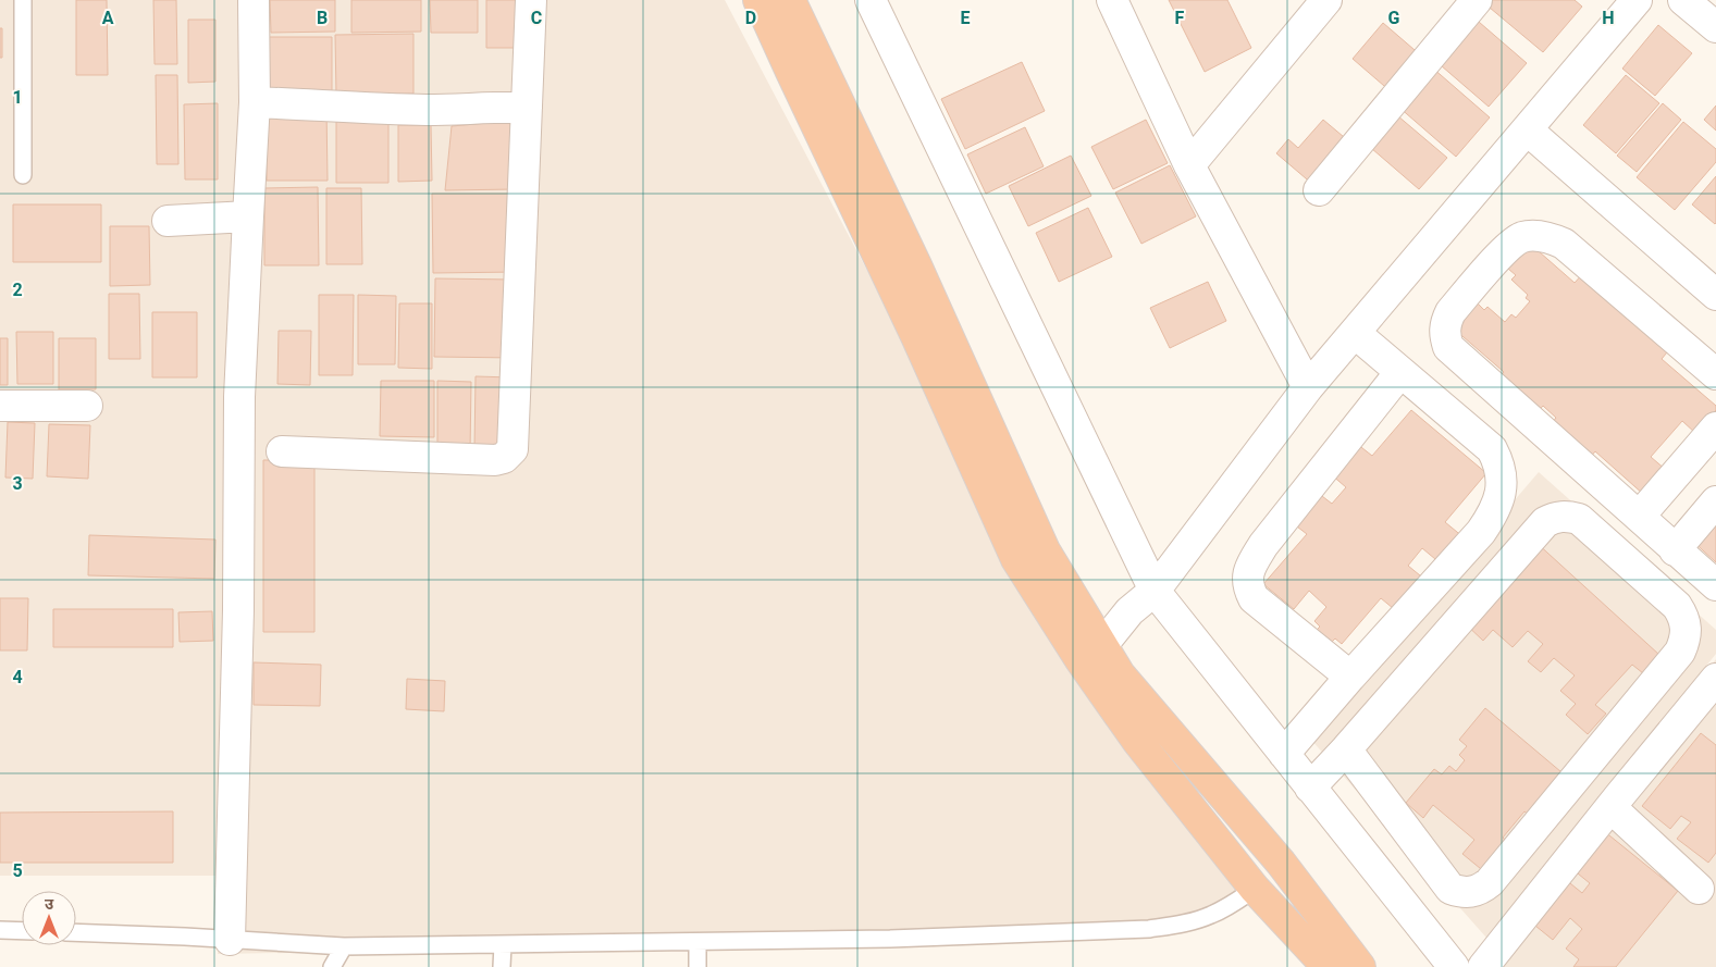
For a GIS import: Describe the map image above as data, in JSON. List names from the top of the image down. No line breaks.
{"north":"top","grid":{"columns":["A","B","C","D","E","F","G","H"],"rows":["1","2","3","4","5"]}}
